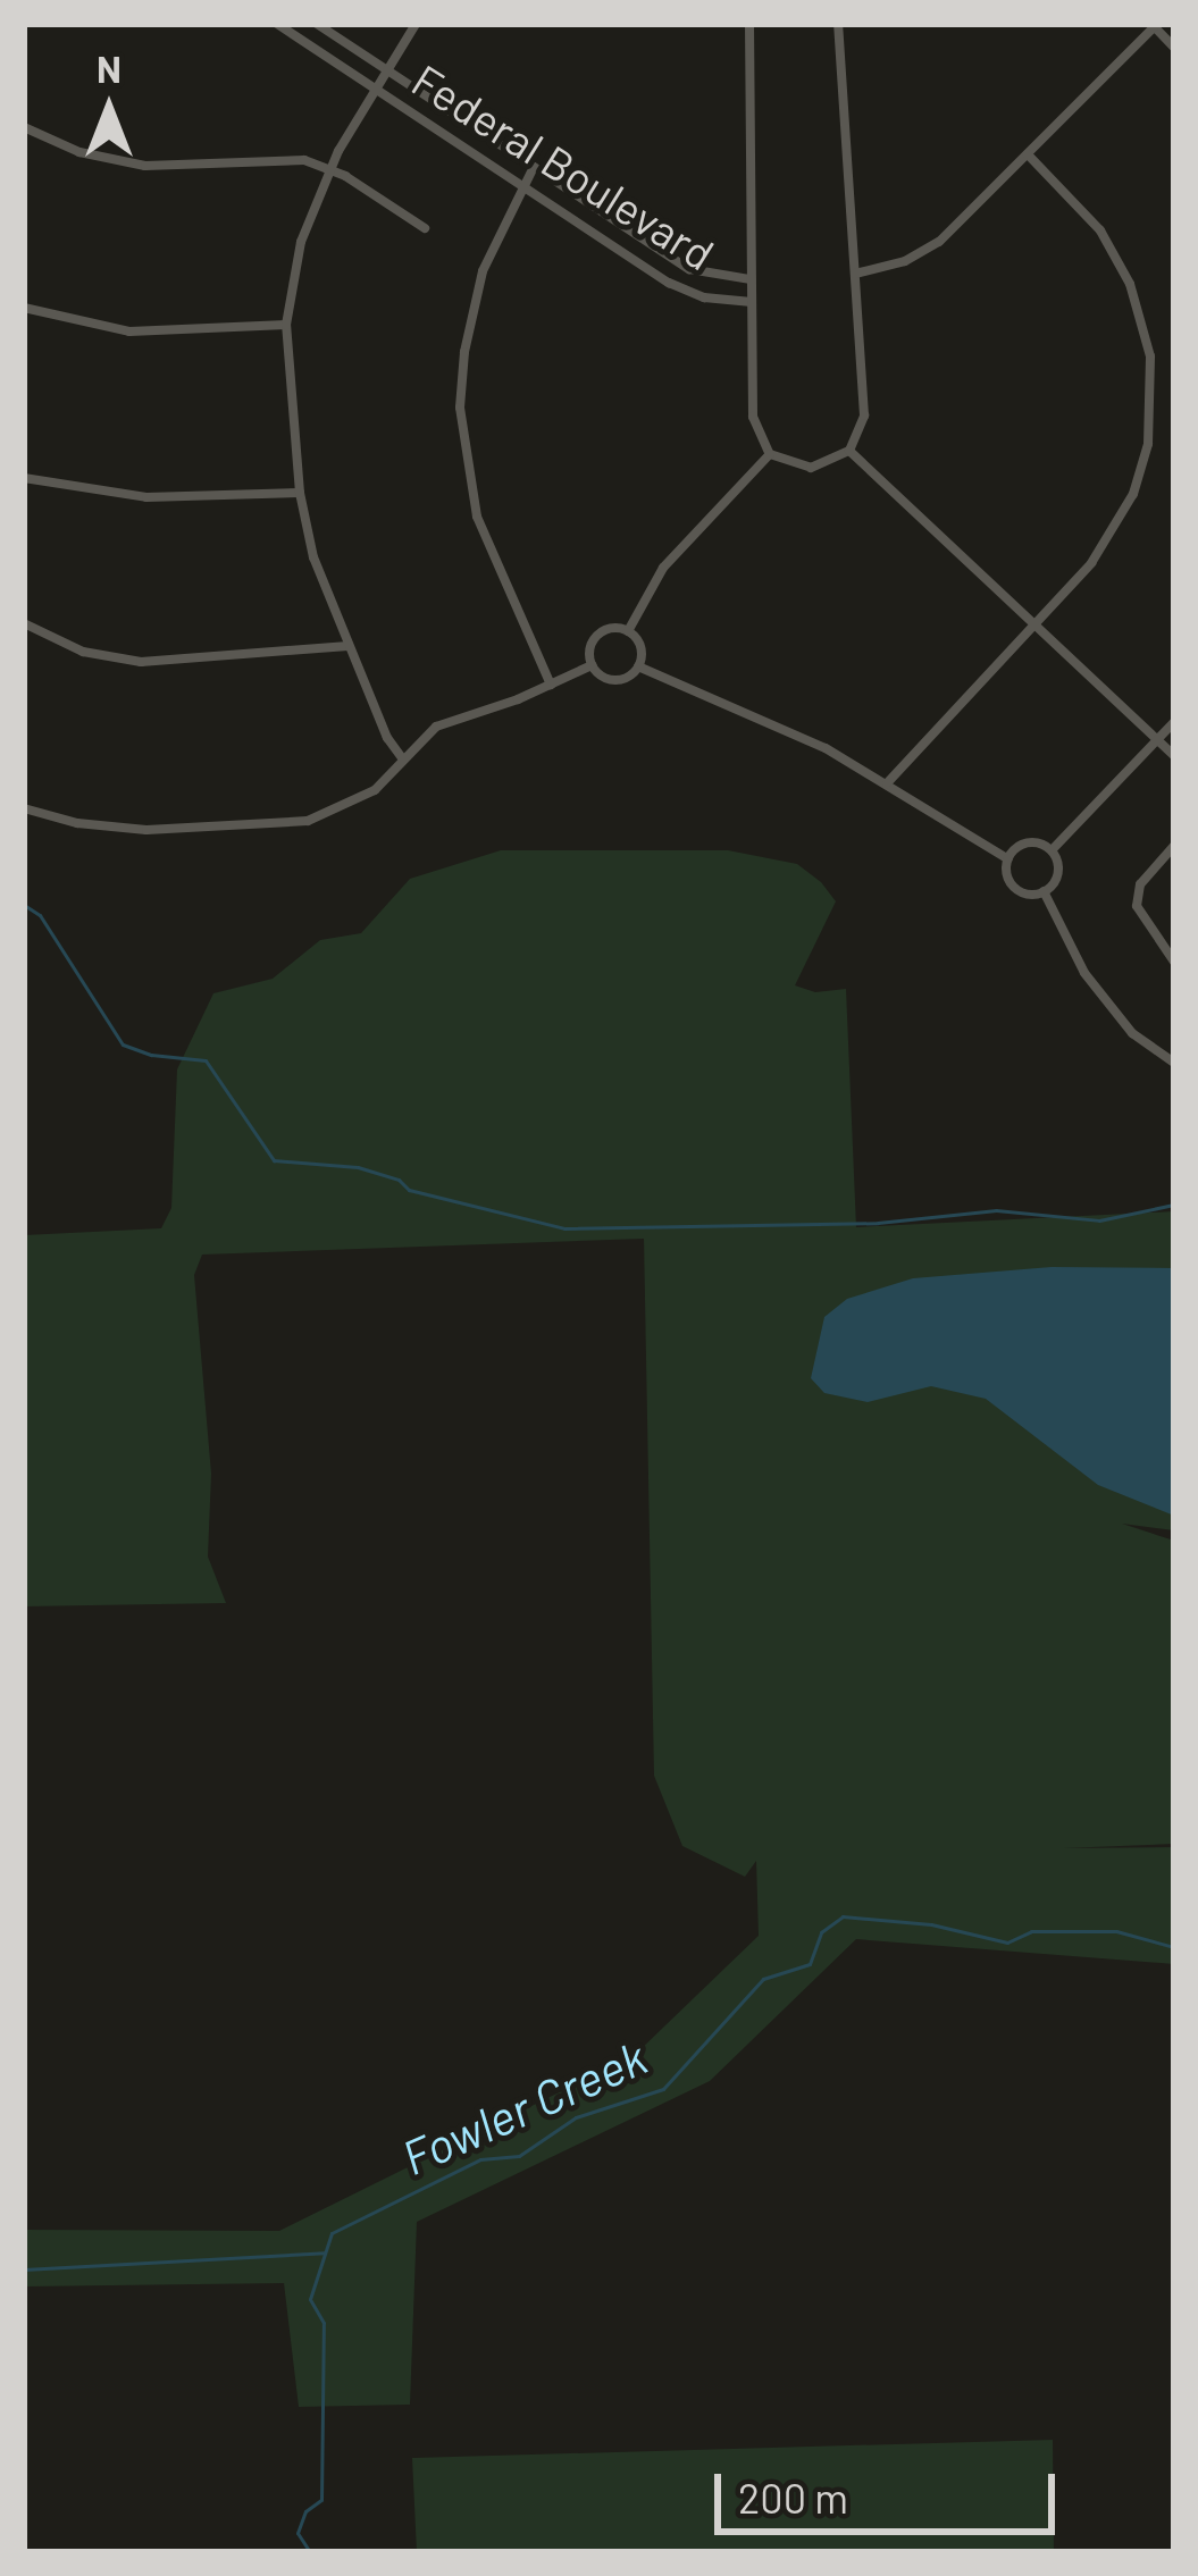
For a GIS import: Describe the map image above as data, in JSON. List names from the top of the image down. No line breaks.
{"streets":{"street":["Federal Boulevard"]},"water":["Fowler Creek"],"scale_bar":"200 m","north":"top"}
